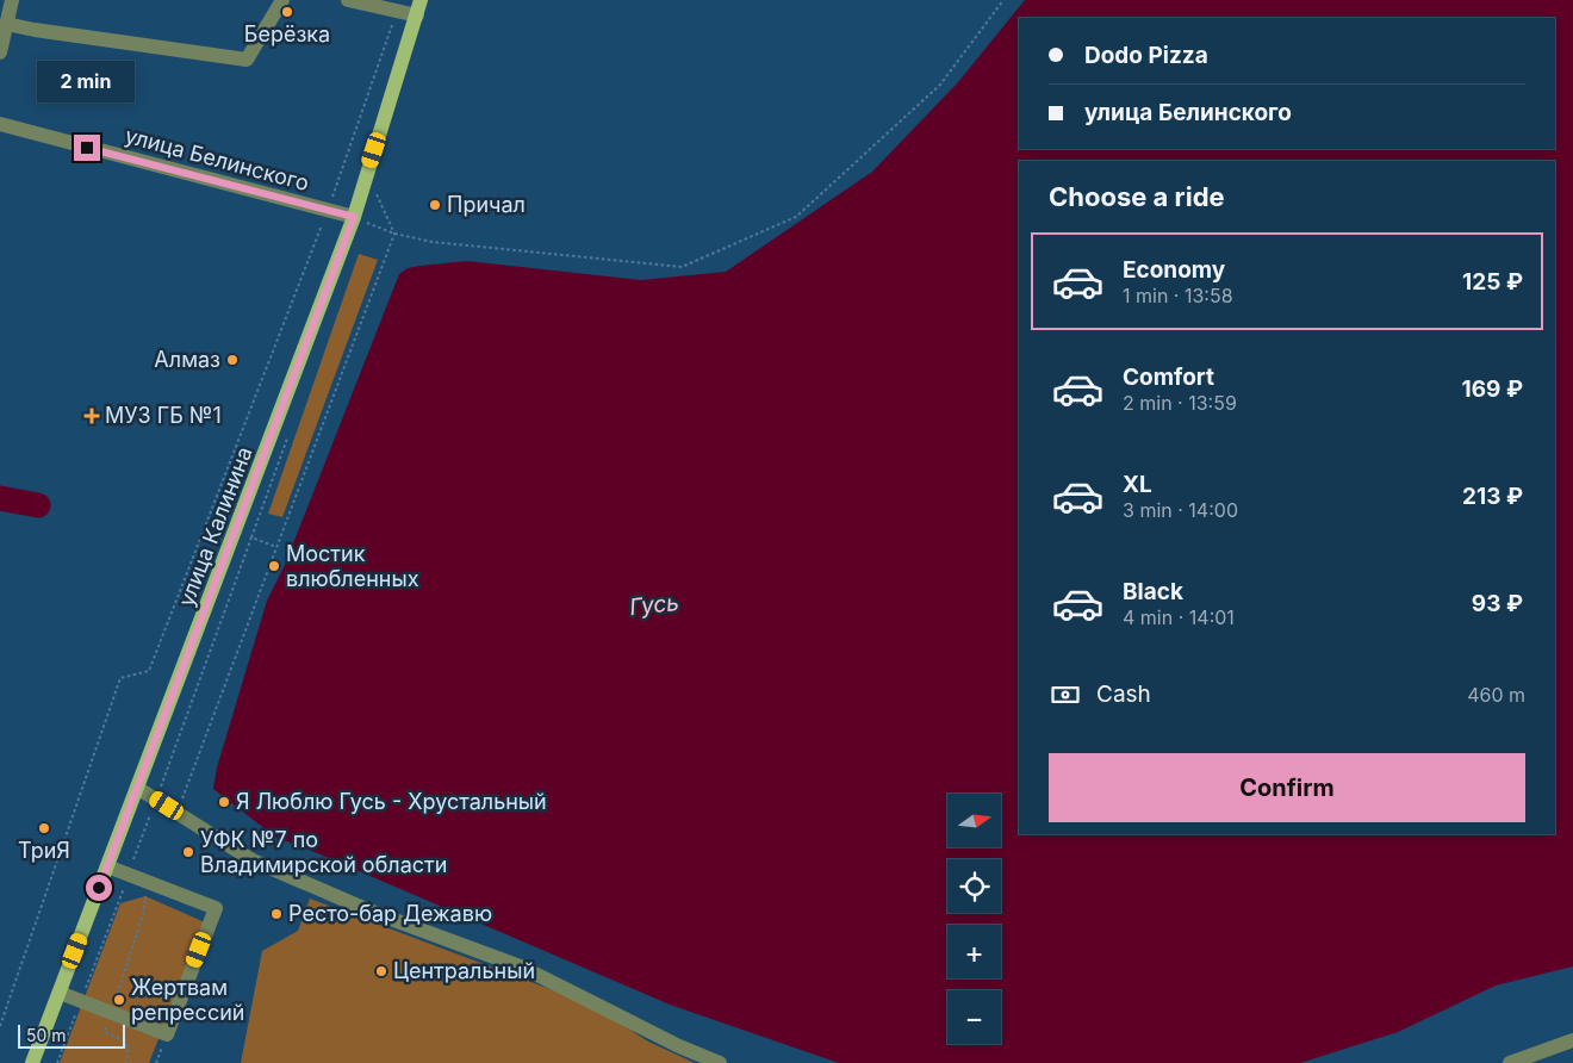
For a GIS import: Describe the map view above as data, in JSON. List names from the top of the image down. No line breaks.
{"streets":{"main road":["улица Калинина"],"street":["улица Белинского"]},"crossings":[["улица Белинского","улица Калинина"]],"water":["Гусь"],"places":{"other":["Берёзка","Причал","Алмаз","Мостик влюбленных","Я Люблю Гусь - Хрустальный","ТриЯ","УФК №7 по Владимирской области","Ресто-бар Дежавю","Центральный","Жертвам репрессий"],"health":["МУЗ ГБ №1"]},"scale_bar":"50 m","north":"right","page":{"banner":["Dodo Pizza","улица Белинского"],"bubble":"2 min","heading":"Choose a ride","list":[{"name":"Economy","note":"1 min · 13:58","value":"125 ₽"},{"name":"Comfort","note":"2 min · 13:59","value":"169 ₽"},{"name":"XL","note":"3 min · 14:00","value":"213 ₽"},{"name":"Black","note":"4 min · 14:01","value":"93 ₽"}],"pay":["Cash","460 m"],"buttons":"Confirm","map_buttons":["+","−"],"scale":"50 m"}}
